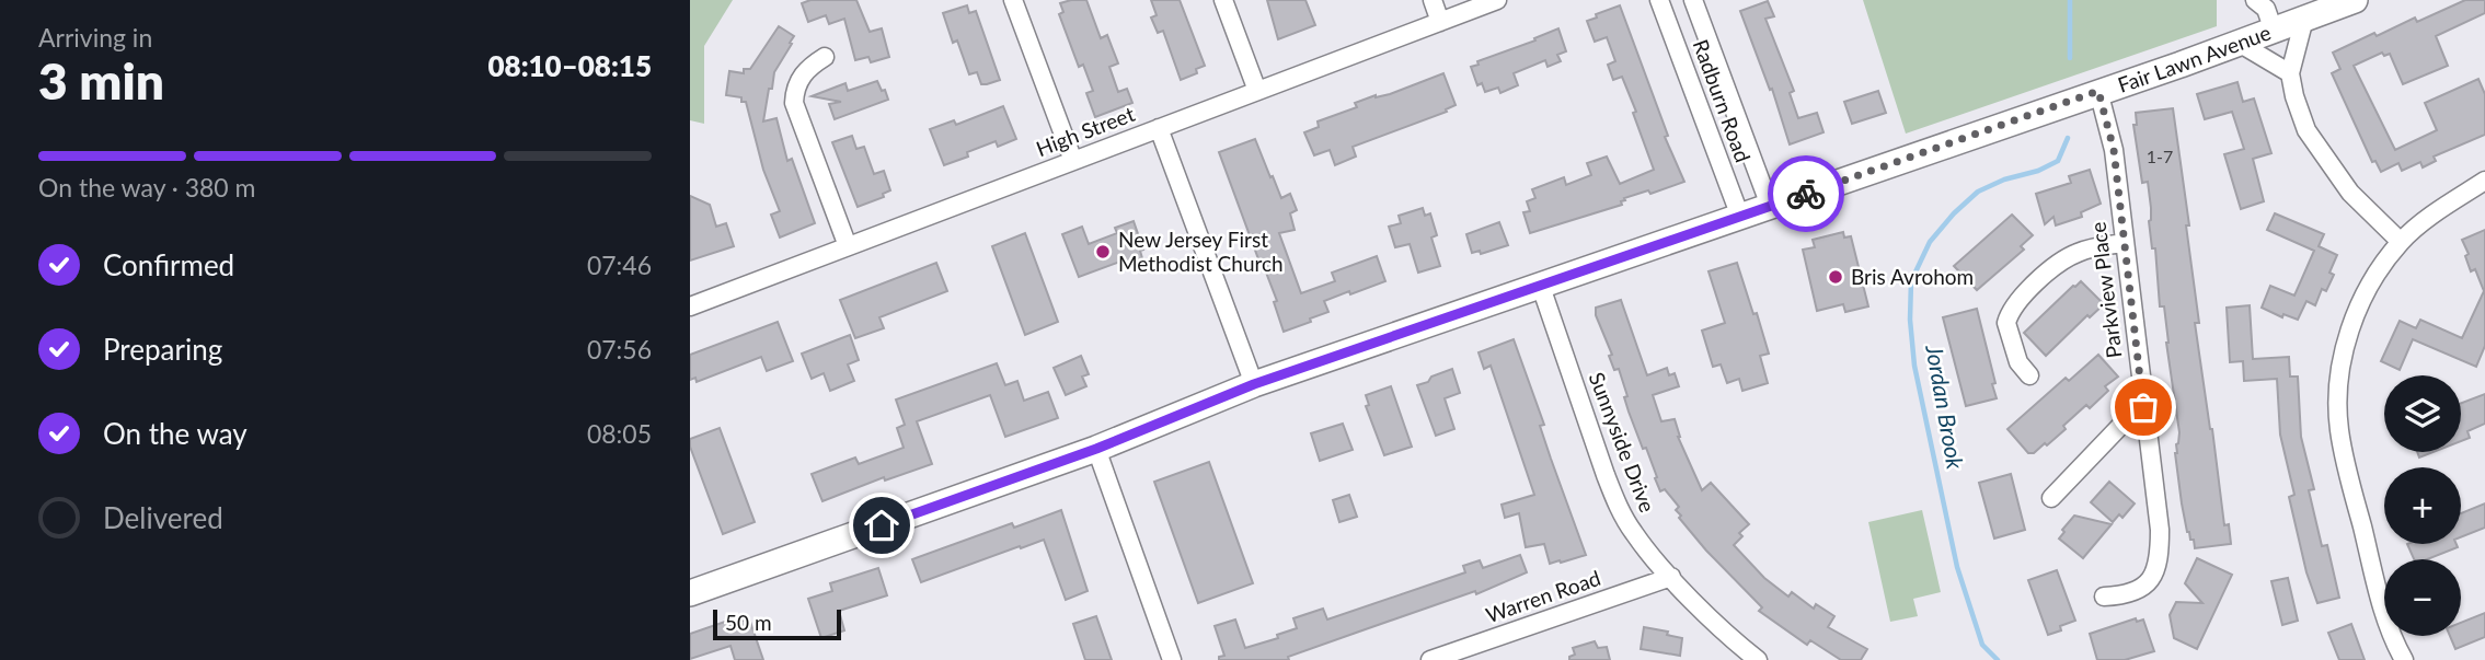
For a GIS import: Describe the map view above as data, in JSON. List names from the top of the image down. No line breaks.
{"streets":{"main road":["Fair Lawn Avenue"],"street":["Radburn Road","High Street","Parkview Place","Sunnyside Drive","Warren Road"]},"crossings":[["Fair Lawn Avenue","Radburn Road"],["Fair Lawn Avenue","Parkview Place"],["Fair Lawn Avenue","Sunnyside Drive"],["Sunnyside Drive","Warren Road"]],"water":["Jordan Brook"],"places":["New Jersey First Methodist Church","Bris Avrohom"],"house_numbers":["1-7"],"scale_bar":"50 m","page":{"heading":["3 min","Arriving in","08:10–08:15"],"bar":"On the way · 380 m","list":[["Confirmed","07:46"],["Preparing","07:56"],["On the way","08:05"],"Delivered"],"map_buttons":["+","−"],"scale":"50 m"}}
